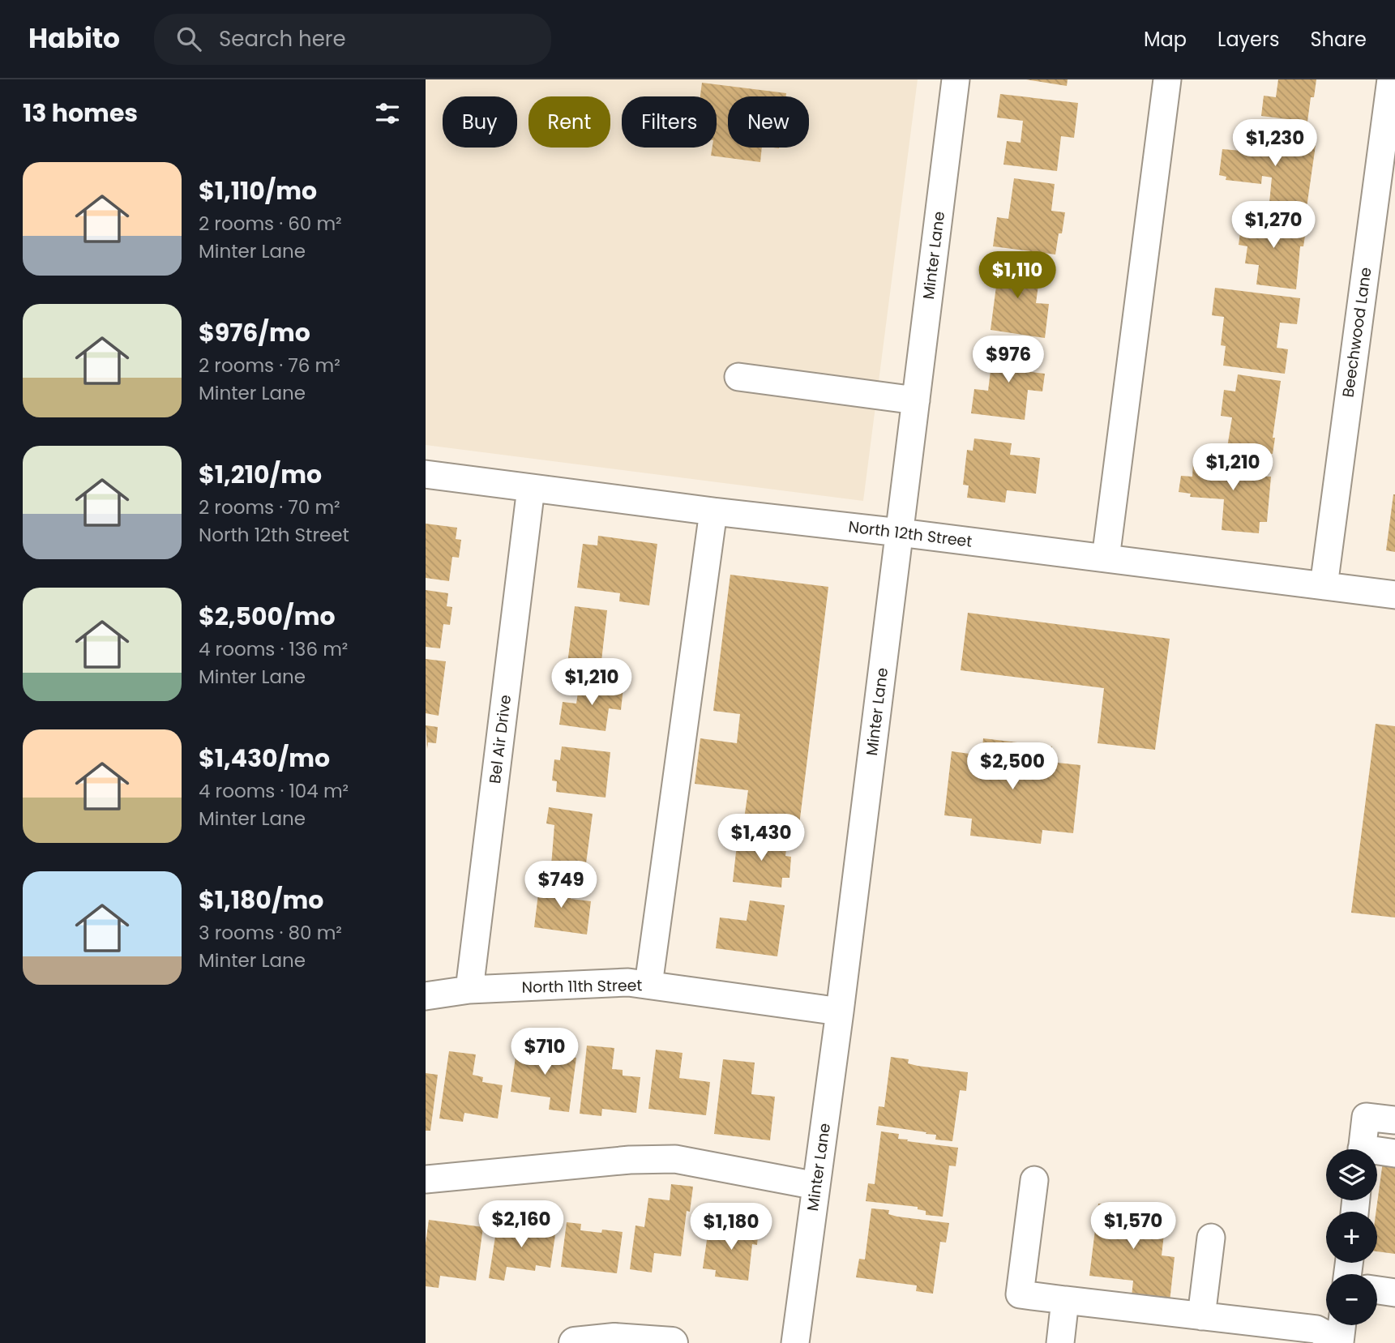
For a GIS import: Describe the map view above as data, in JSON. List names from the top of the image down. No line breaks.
{"streets":{"street":["Minter Lane","Beechwood Lane","North 12th Street","Bel Air Drive","North 11th Street"]},"crossings":[["Minter Lane","North 12th Street"],["Minter Lane","North 11th Street"],["Beechwood Lane","North 12th Street"],["North 12th Street","Bel Air Drive"],["Bel Air Drive","North 11th Street"]],"page":{"header":"Habito","search":"Search here","nav":["Map","Layers","Share"],"heading":"13 homes","chip":["Buy","Rent","Filters","New"],"price":["$1,230","$1,270","$1,110","$976","$1,210","$1,210","$2,500","$1,430","$749","$710","$2,160","$1,570","$1,180"],"list":[{"name":"$1,110/mo","note":"2 rooms · 60 m² · Minter Lane"},{"name":"$976/mo","note":"2 rooms · 76 m² · Minter Lane"},{"name":"$1,210/mo","note":"2 rooms · 70 m² · North 12th Street"},{"name":"$2,500/mo","note":"4 rooms · 136 m² · Minter Lane"},{"name":"$1,430/mo","note":"4 rooms · 104 m² · Minter Lane"},{"name":"$1,180/mo","note":"3 rooms · 80 m² · Minter Lane"}],"map_buttons":["+","−"]}}
